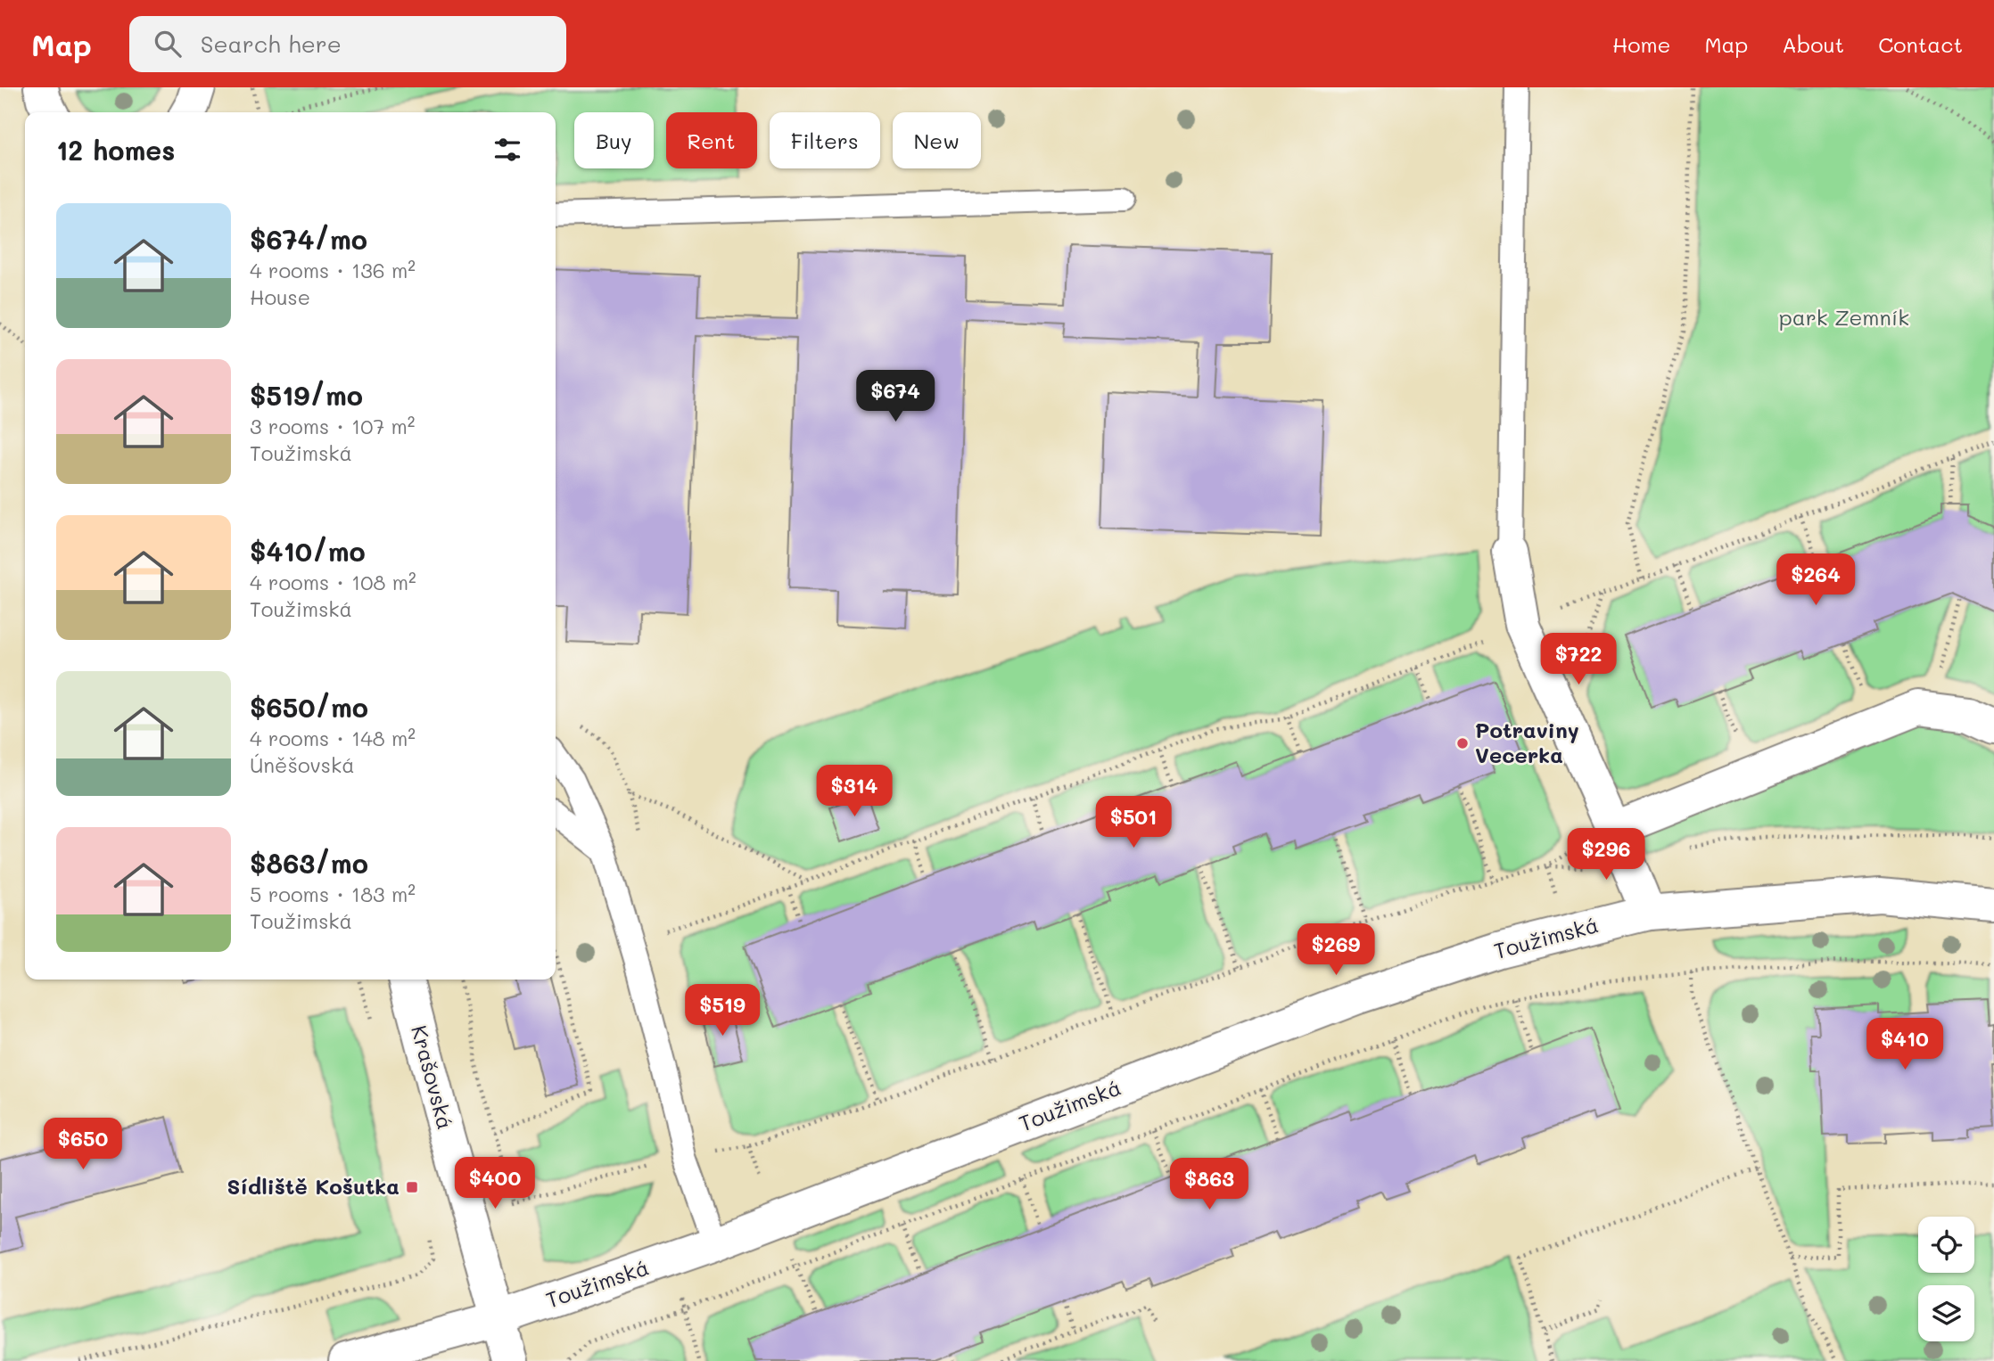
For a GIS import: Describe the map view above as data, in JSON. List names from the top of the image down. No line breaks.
{"streets":{"street":["Toužimská","Krašovská"]},"crossings":[["Toužimská","Krašovská"]],"parks":["park Zemník"],"places":{"other":["Potraviny Vecerka"],"transit":["Sídliště Košutka"]},"page":{"header":"Map","search":"Search here","nav":["Home","Map","About","Contact"],"chip":["Buy","Rent","Filters","New"],"heading":"12 homes","list":[{"name":"$674/mo","note":"4 rooms · 136 m² · House"},{"name":"$519/mo","note":"3 rooms · 107 m² · Toužimská"},{"name":"$410/mo","note":"4 rooms · 108 m² · Toužimská"},{"name":"$650/mo","note":"4 rooms · 148 m² · Úněšovská"},{"name":"$863/mo","note":"5 rooms · 183 m² · Toužimská"}],"price":["$674","$264","$722","$314","$501","$296","$269","$519","$410","$650","$400","$863"]}}
